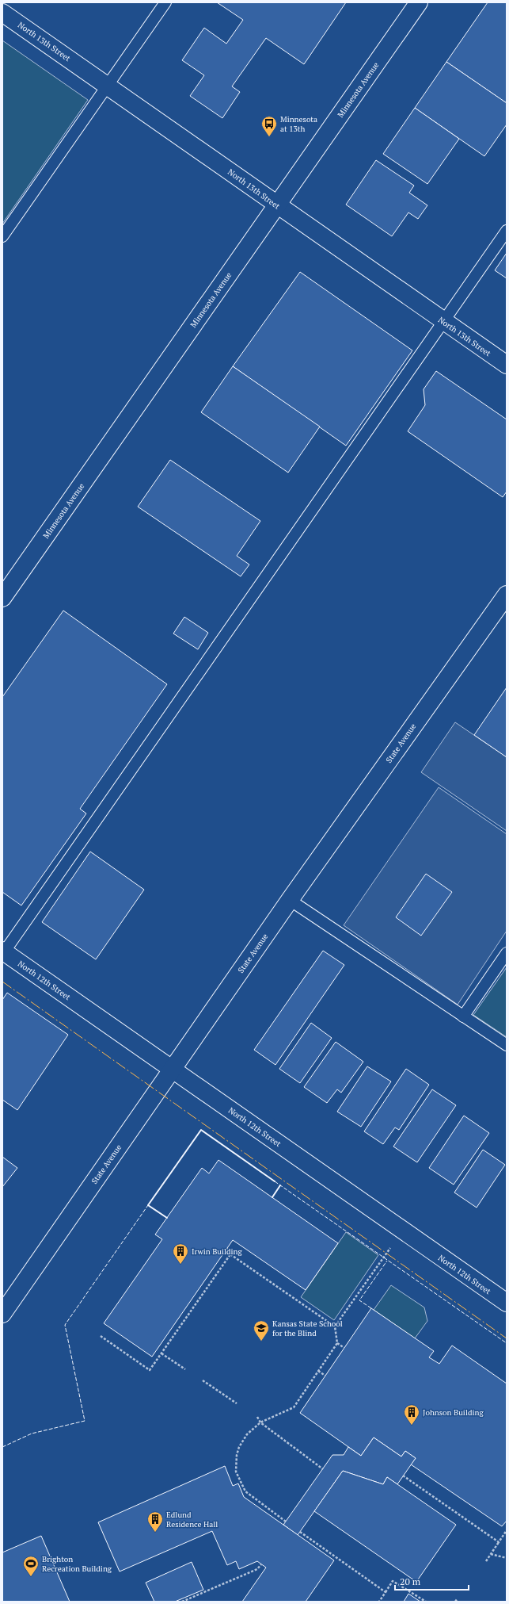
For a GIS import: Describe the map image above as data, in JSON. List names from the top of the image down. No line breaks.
{"streets":{"main road":["North 13th Street","Minnesota Avenue","State Avenue","North 12th Street"]},"crossings":[["North 13th Street","Minnesota Avenue"],["State Avenue","North 12th Street"]],"places":{"bus stop":["Minnesota at 13th"],"building":["Irwin Building","Johnson Building","Edlund Residence Hall"],"school or university":["Kansas State School for the Blind"],"sports":["Brighton Recreation Building"]},"scale_bar":"20 m"}
